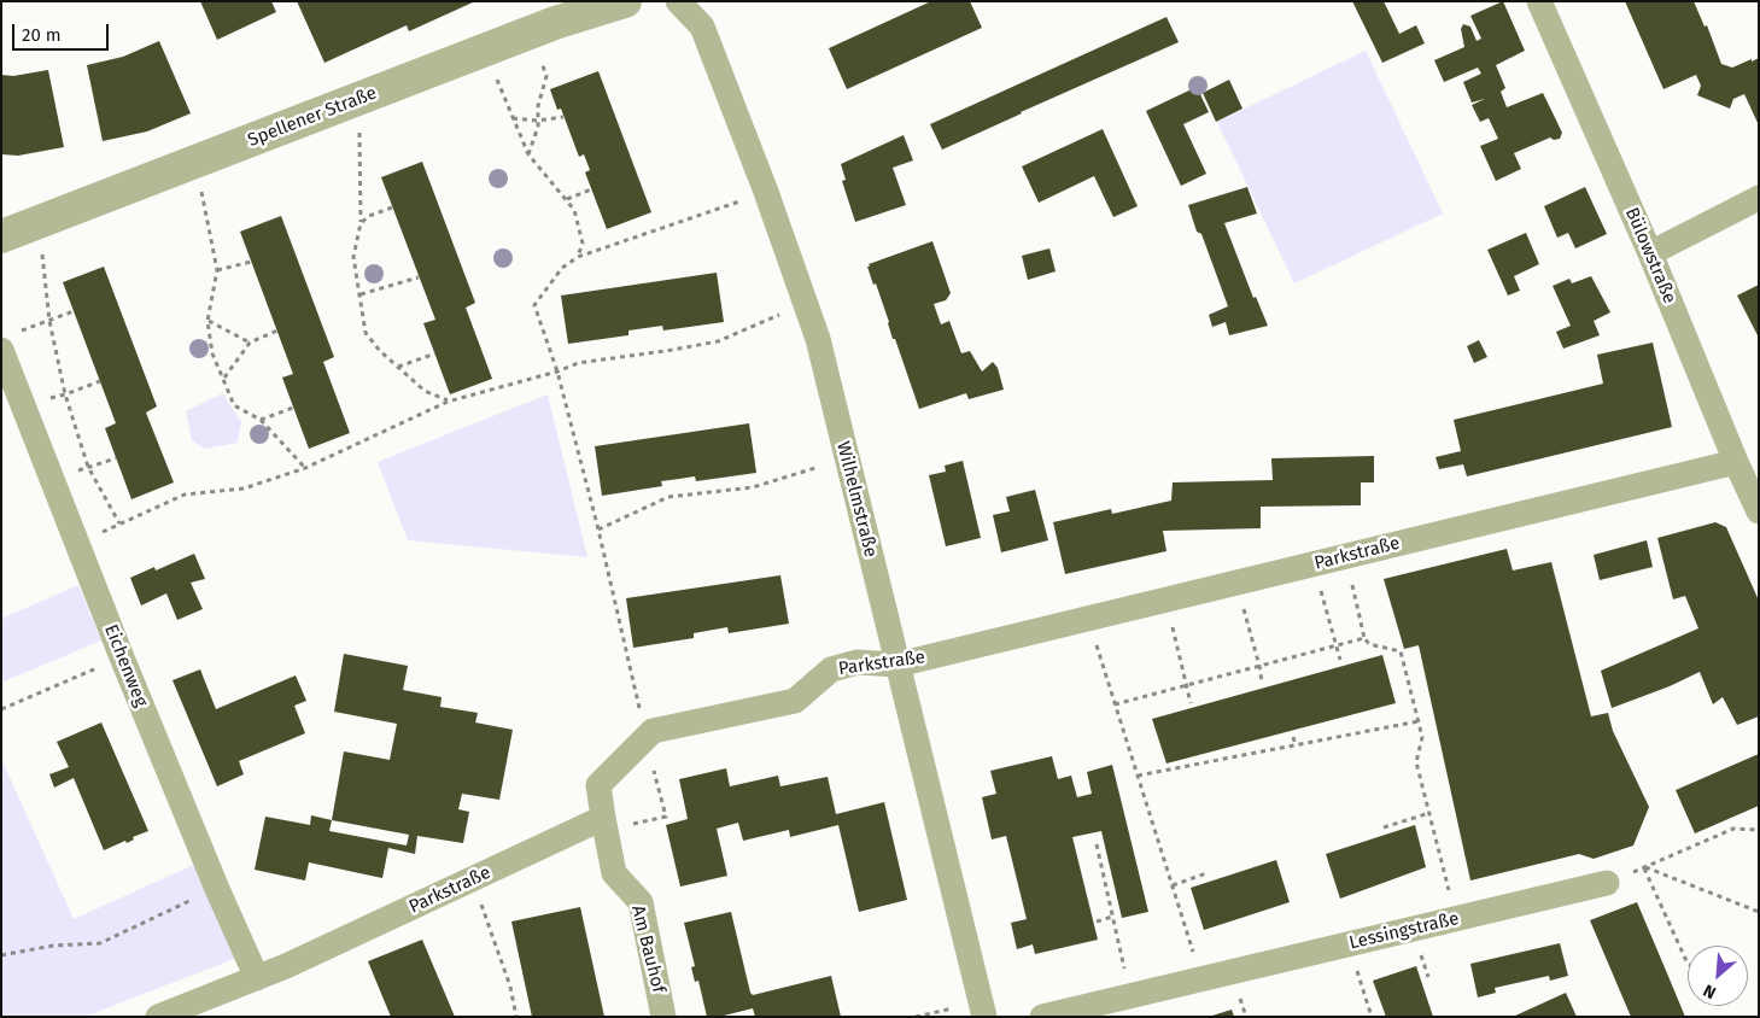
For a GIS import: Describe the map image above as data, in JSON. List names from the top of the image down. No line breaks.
{"streets":{"street":["Spellener Straße","Bülowstraße","Wilhelmstraße","Parkstraße","Eichenweg","Lessingstraße","Am Bauhof"]},"crossings":[["Bülowstraße","Parkstraße"],["Wilhelmstraße","Parkstraße"],["Parkstraße","Eichenweg"],["Parkstraße","Am Bauhof"]],"scale_bar":"20 m","north":"bottom left"}
